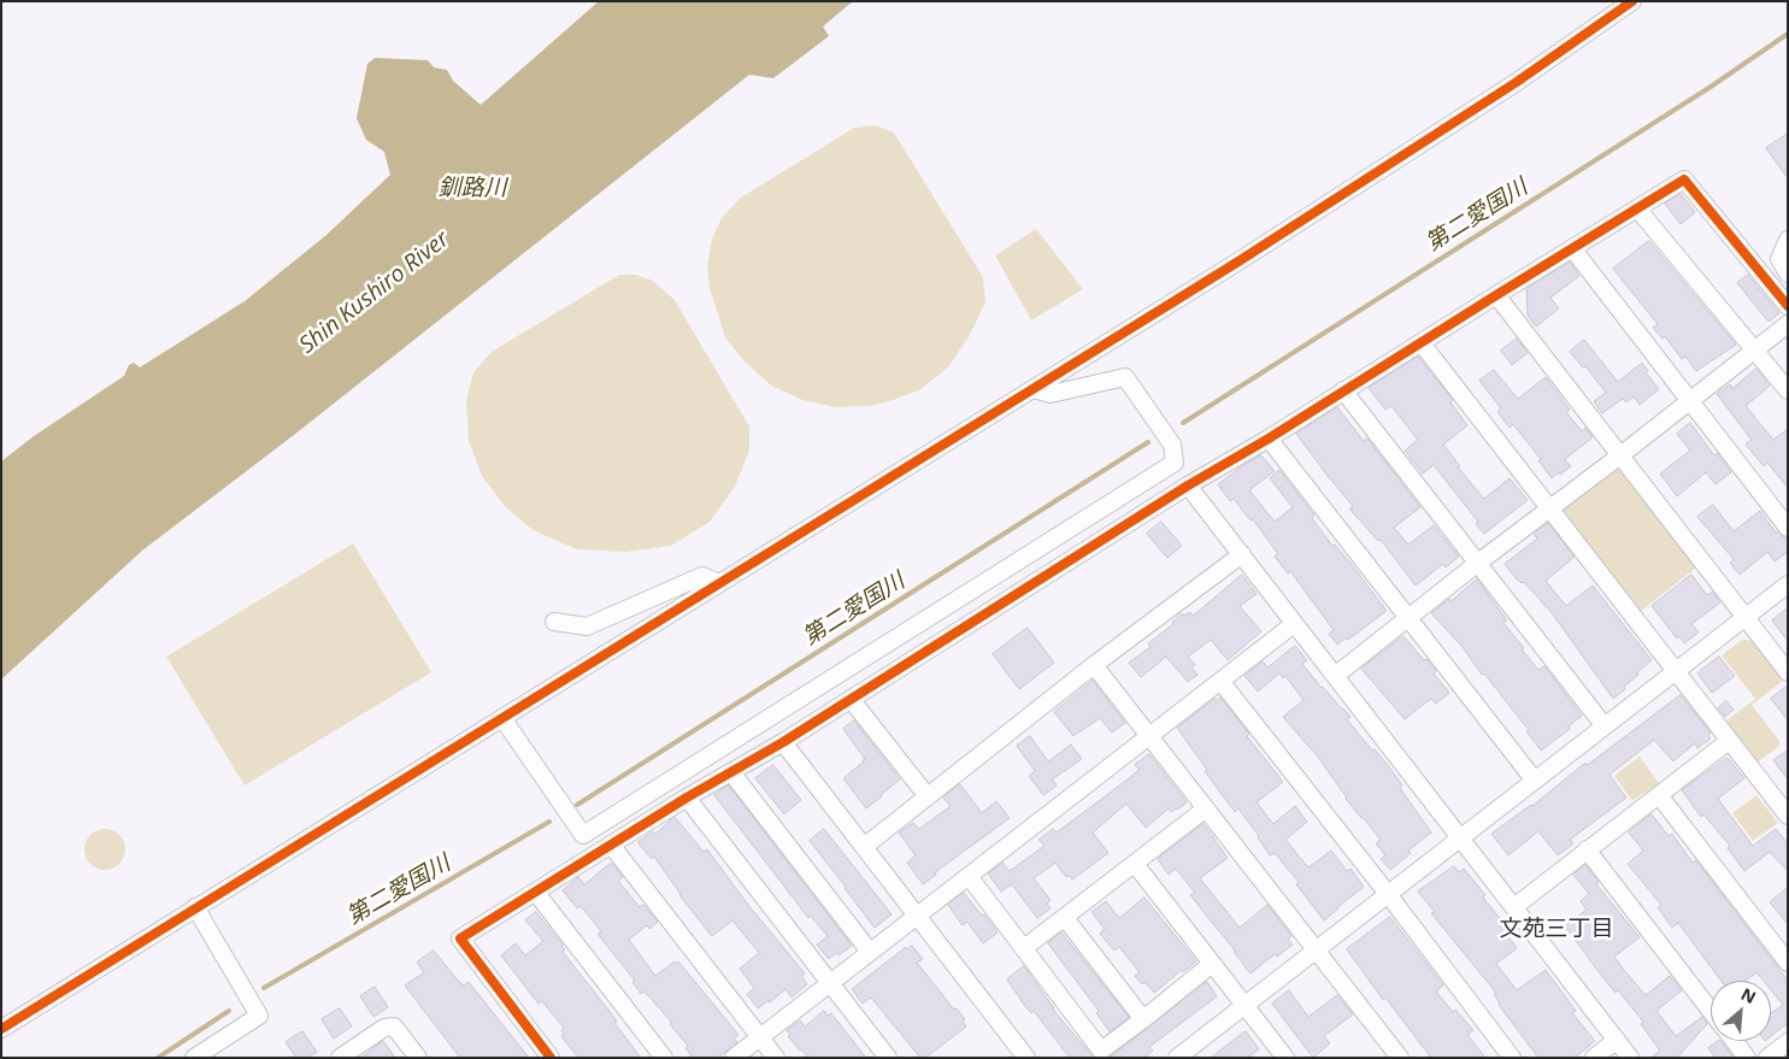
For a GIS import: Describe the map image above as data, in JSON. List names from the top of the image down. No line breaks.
{"districts":["文苑三丁目"],"water":["釧路川","第二愛国川","Shin Kushiro River"],"north":"top right"}
